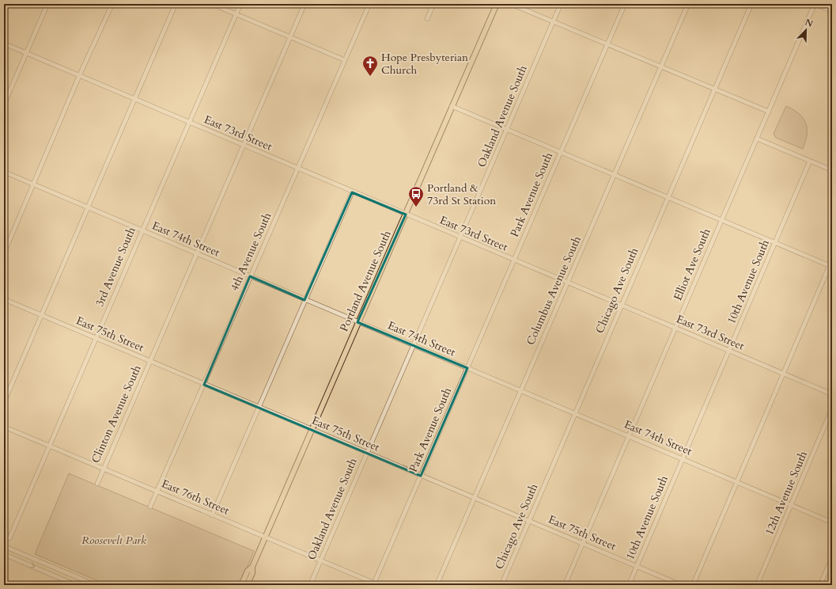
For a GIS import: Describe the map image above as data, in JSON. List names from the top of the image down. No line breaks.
{"streets":{"main road":["Portland Avenue South"],"street":["Oakland Avenue South","East 73rd Street","Park Avenue South","East 74th Street","4th Avenue South","Elliot Ave South","3rd Avenue South","10th Avenue South","Columbus Avenue South","Chicago Ave South","East 75th Street","Clinton Avenue South","12th Avenue South","East 76th Street"]},"crossings":[["Oakland Avenue South","East 73rd Street"],["Oakland Avenue South","East 74th Street"],["Oakland Avenue South","East 75th Street"],["Oakland Avenue South","East 76th Street"],["East 73rd Street","Park Avenue South"],["East 73rd Street","4th Avenue South"],["East 73rd Street","Elliot Ave South"],["East 73rd Street","3rd Avenue South"],["East 73rd Street","Portland Avenue South"],["East 73rd Street","10th Avenue South"],["East 73rd Street","Columbus Avenue South"],["East 73rd Street","Chicago Ave South"],["East 73rd Street","Clinton Avenue South"],["Park Avenue South","East 74th Street"],["Park Avenue South","East 75th Street"],["Park Avenue South","East 76th Street"],["East 74th Street","4th Avenue South"],["East 74th Street","Elliot Ave South"],["East 74th Street","3rd Avenue South"],["East 74th Street","Portland Avenue South"],["East 74th Street","10th Avenue South"],["East 74th Street","Columbus Avenue South"],["East 74th Street","Chicago Ave South"],["East 74th Street","Clinton Avenue South"],["East 74th Street","12th Avenue South"],["4th Avenue South","East 75th Street"],["4th Avenue South","East 76th Street"],["Elliot Ave South","East 75th Street"],["3rd Avenue South","East 75th Street"],["3rd Avenue South","East 76th Street"],["Portland Avenue South","East 75th Street"],["Portland Avenue South","East 76th Street"],["10th Avenue South","East 75th Street"],["Columbus Avenue South","East 75th Street"],["Chicago Ave South","East 75th Street"],["East 75th Street","Clinton Avenue South"],["Clinton Avenue South","East 76th Street"]],"parks":["Roosevelt Park"],"places":{"church":["Hope Presbyterian Church"],"bus stop":["Portland & 73rd St Station"]},"north":"top right"}
